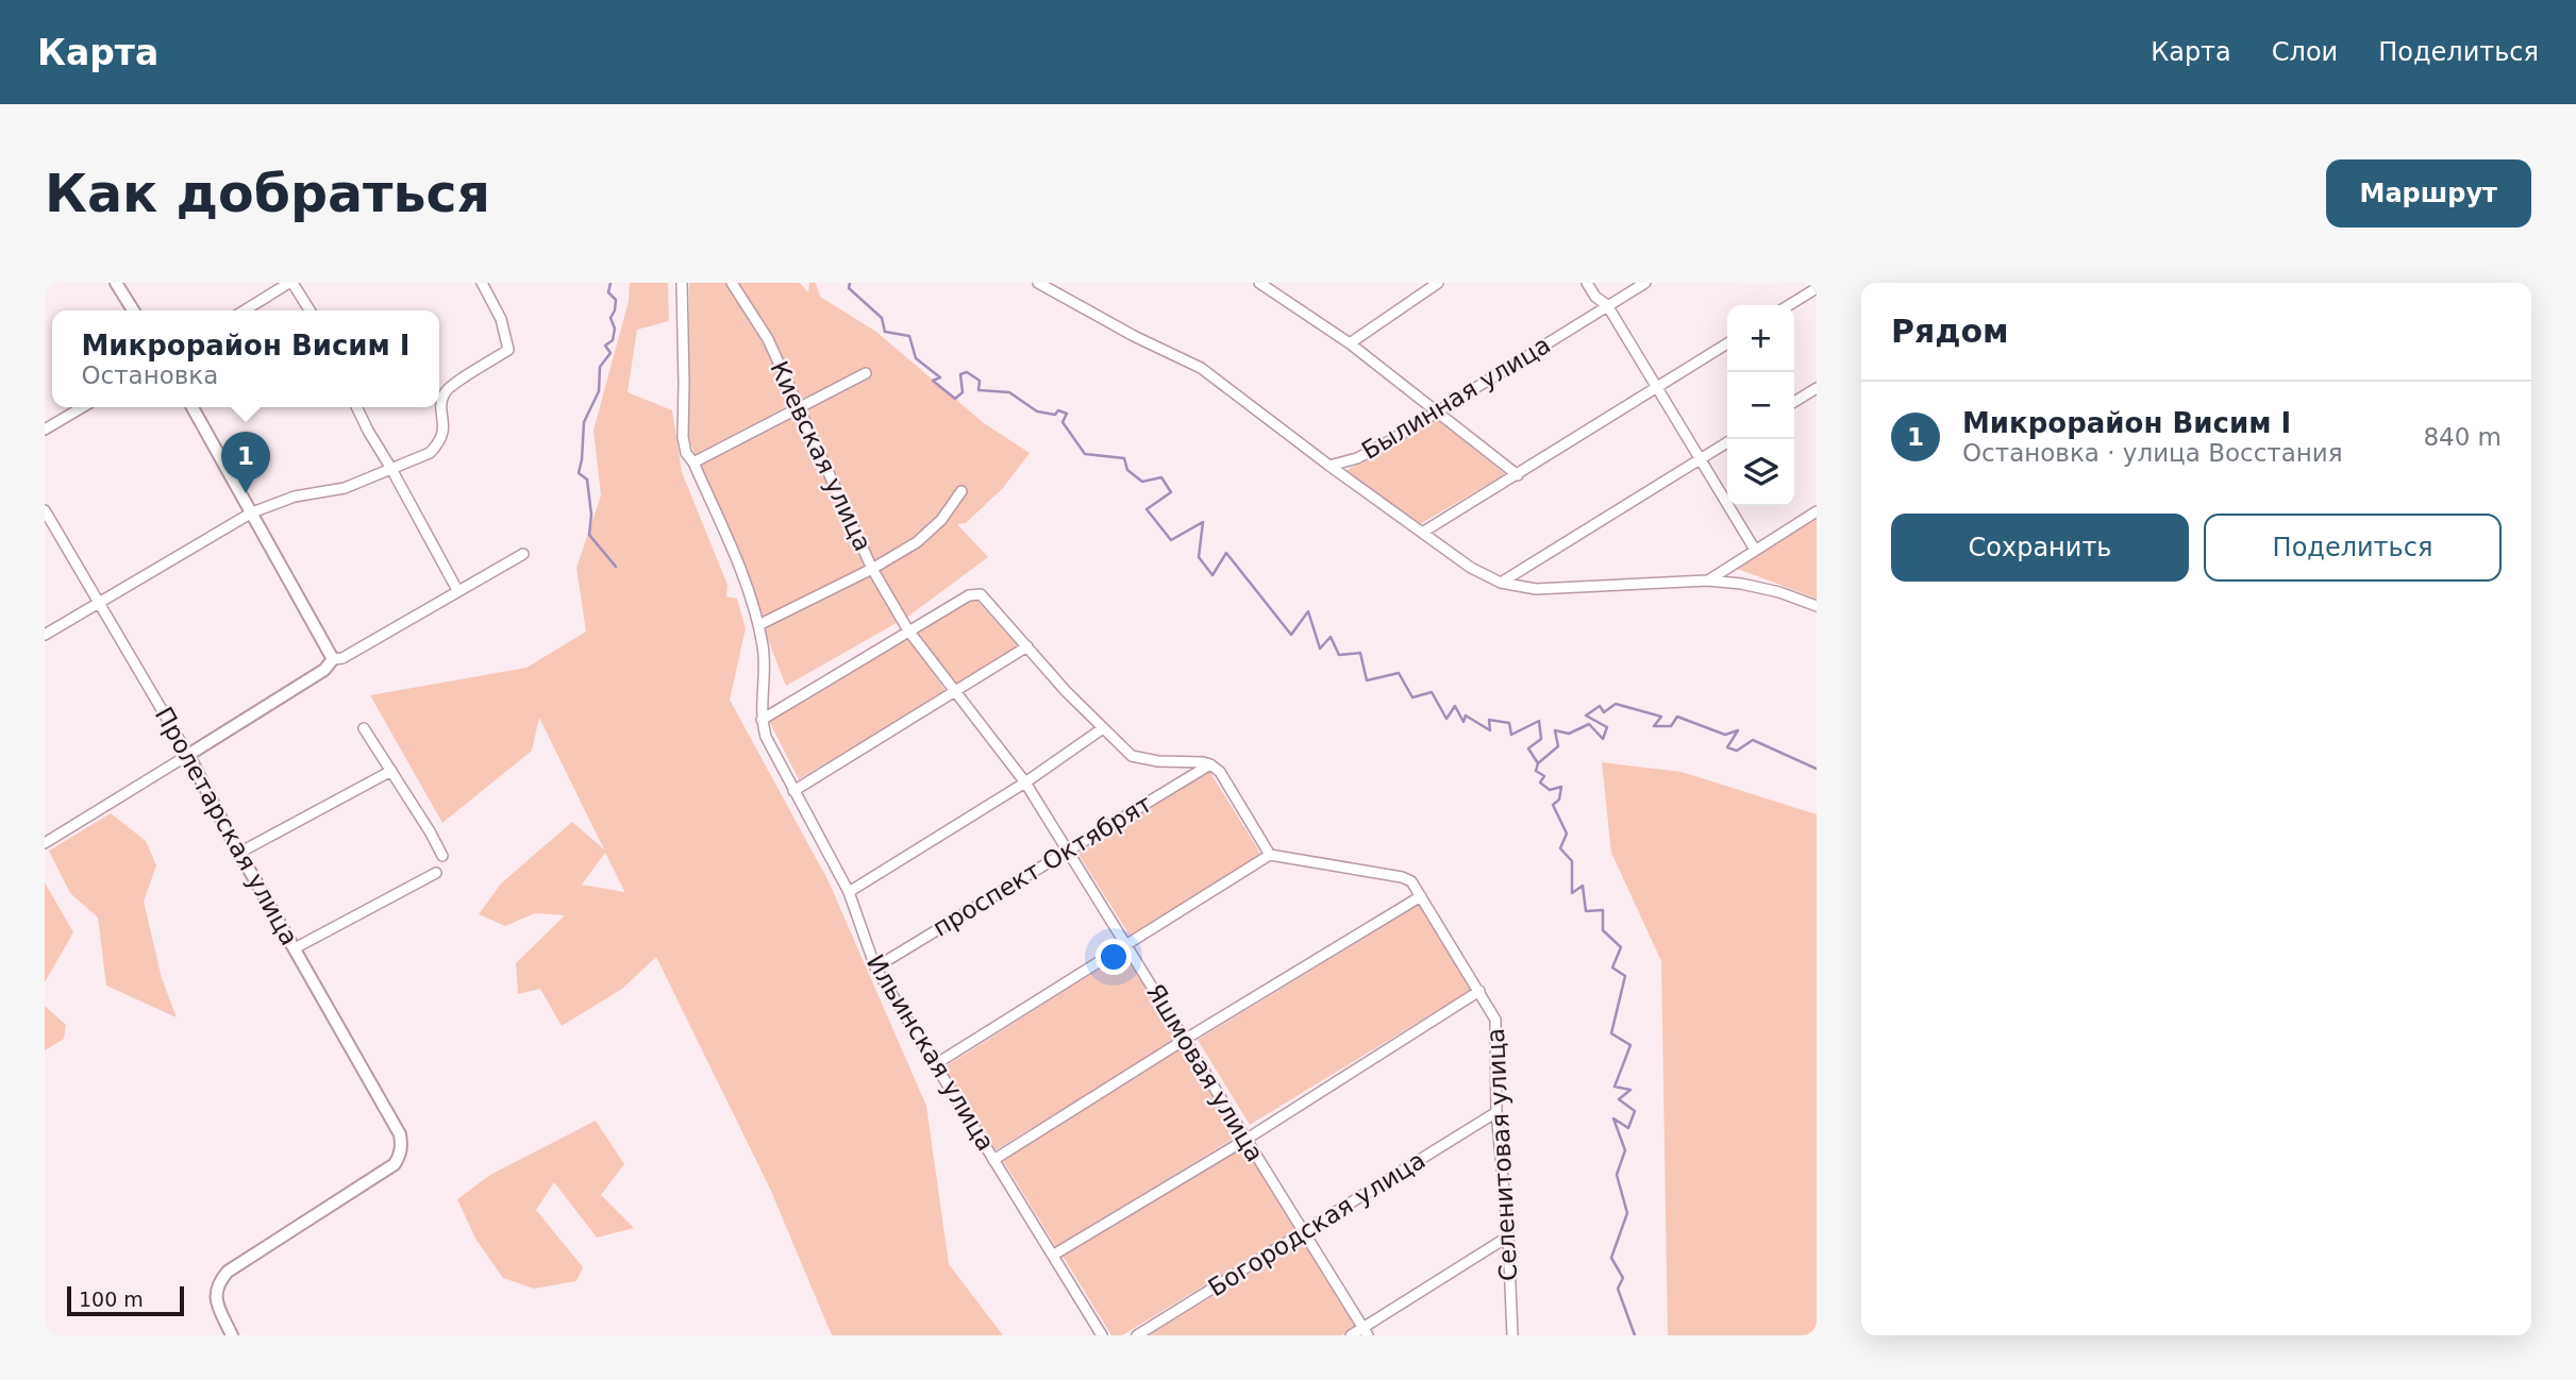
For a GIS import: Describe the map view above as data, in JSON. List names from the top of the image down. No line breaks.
{"streets":{"street":["Былинная улица","Киевская улица","Пролетарская улица","проспект Октябрят","Ильинская улица","Яшмовая улица","Селенитовая улица","Богородская улица"]},"crossings":[["Киевская улица","Яшмовая улица"],["проспект Октябрят","Ильинская улица"],["проспект Октябрят","Яшмовая улица"],["Яшмовая улица","Богородская улица"],["Селенитовая улица","Богородская улица"]],"scale_bar":"100 m","page":{"header":"Карта","nav":["Карта","Слои","Поделиться"],"buttons":["Маршрут",["Сохранить","Поделиться"]],"title":"Как добраться","heading":"Рядом","map_buttons":["+","−"],"popup":["Микрорайон Висим I","Остановка"],"list":[{"mark":"1","name":"Микрорайон Висим I","note":"Остановка · улица Восстания","value":"840 m"}],"pins":"1","scale":"100 m"}}
